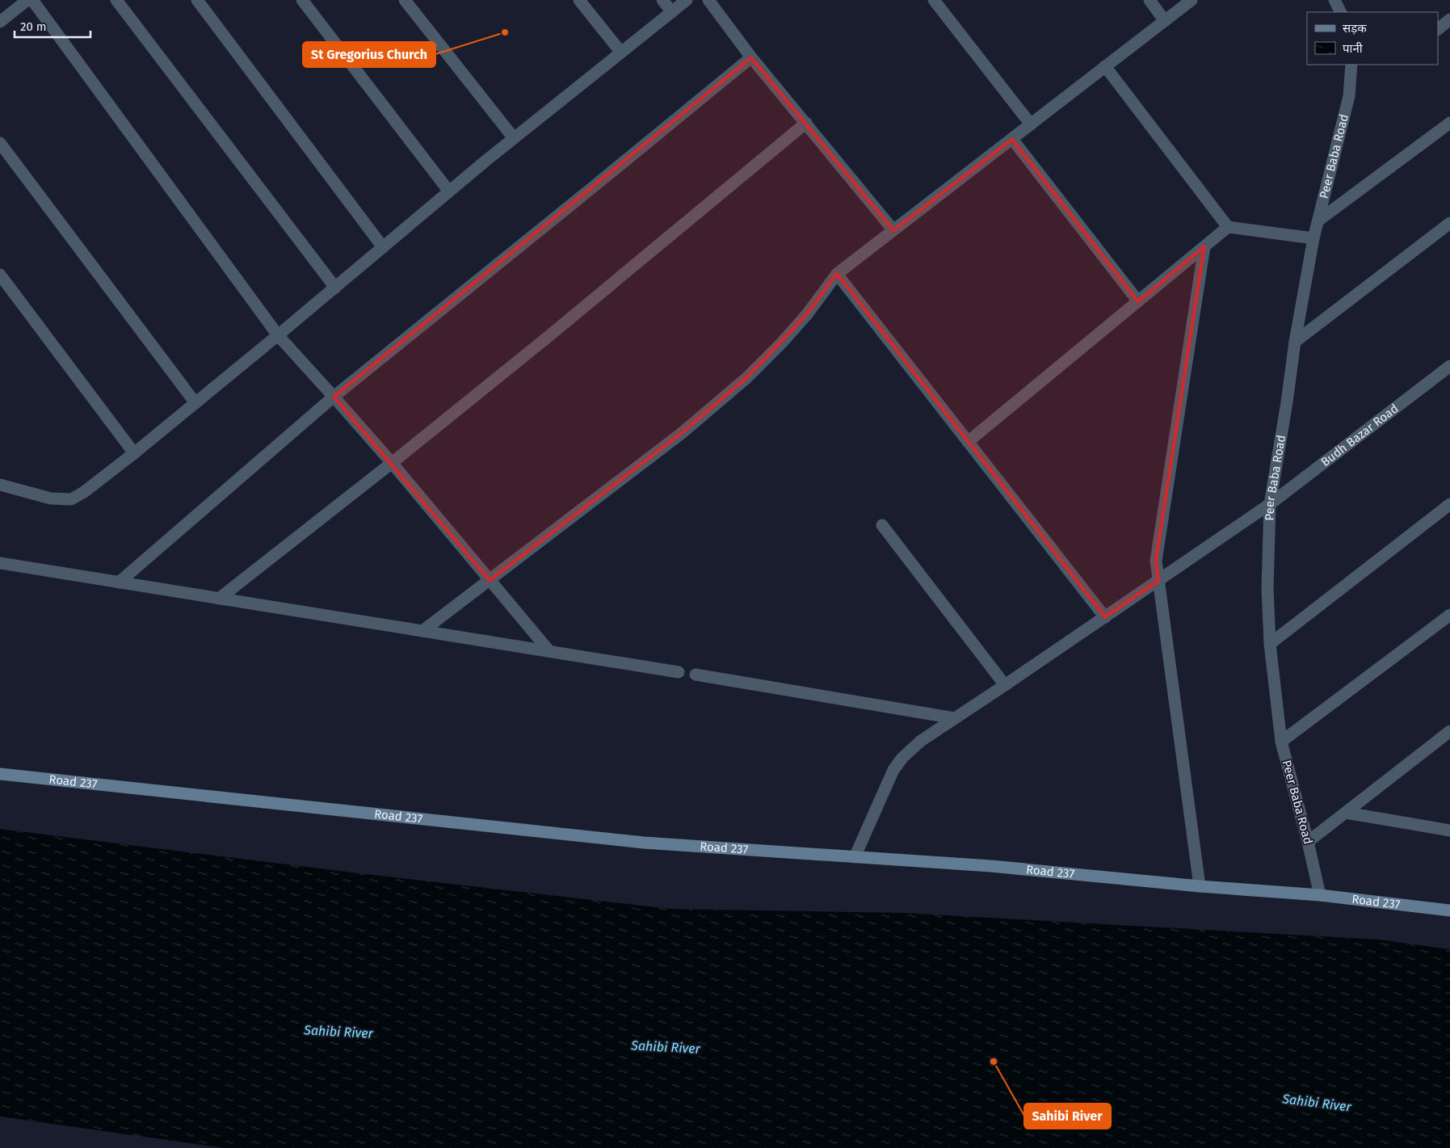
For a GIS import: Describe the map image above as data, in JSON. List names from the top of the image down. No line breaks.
{"streets":{"street":["Peer Baba Road","Budh Bazar Road","Road 237"]},"crossings":[["Peer Baba Road","Budh Bazar Road"],["Peer Baba Road","Road 237"],["Budh Bazar Road","Road 237"]],"water":["Sahibi River"],"places":["St Gregorius Church","Sahibi River"],"legend":["सड़क","पानी"],"scale_bar":"20 m"}
